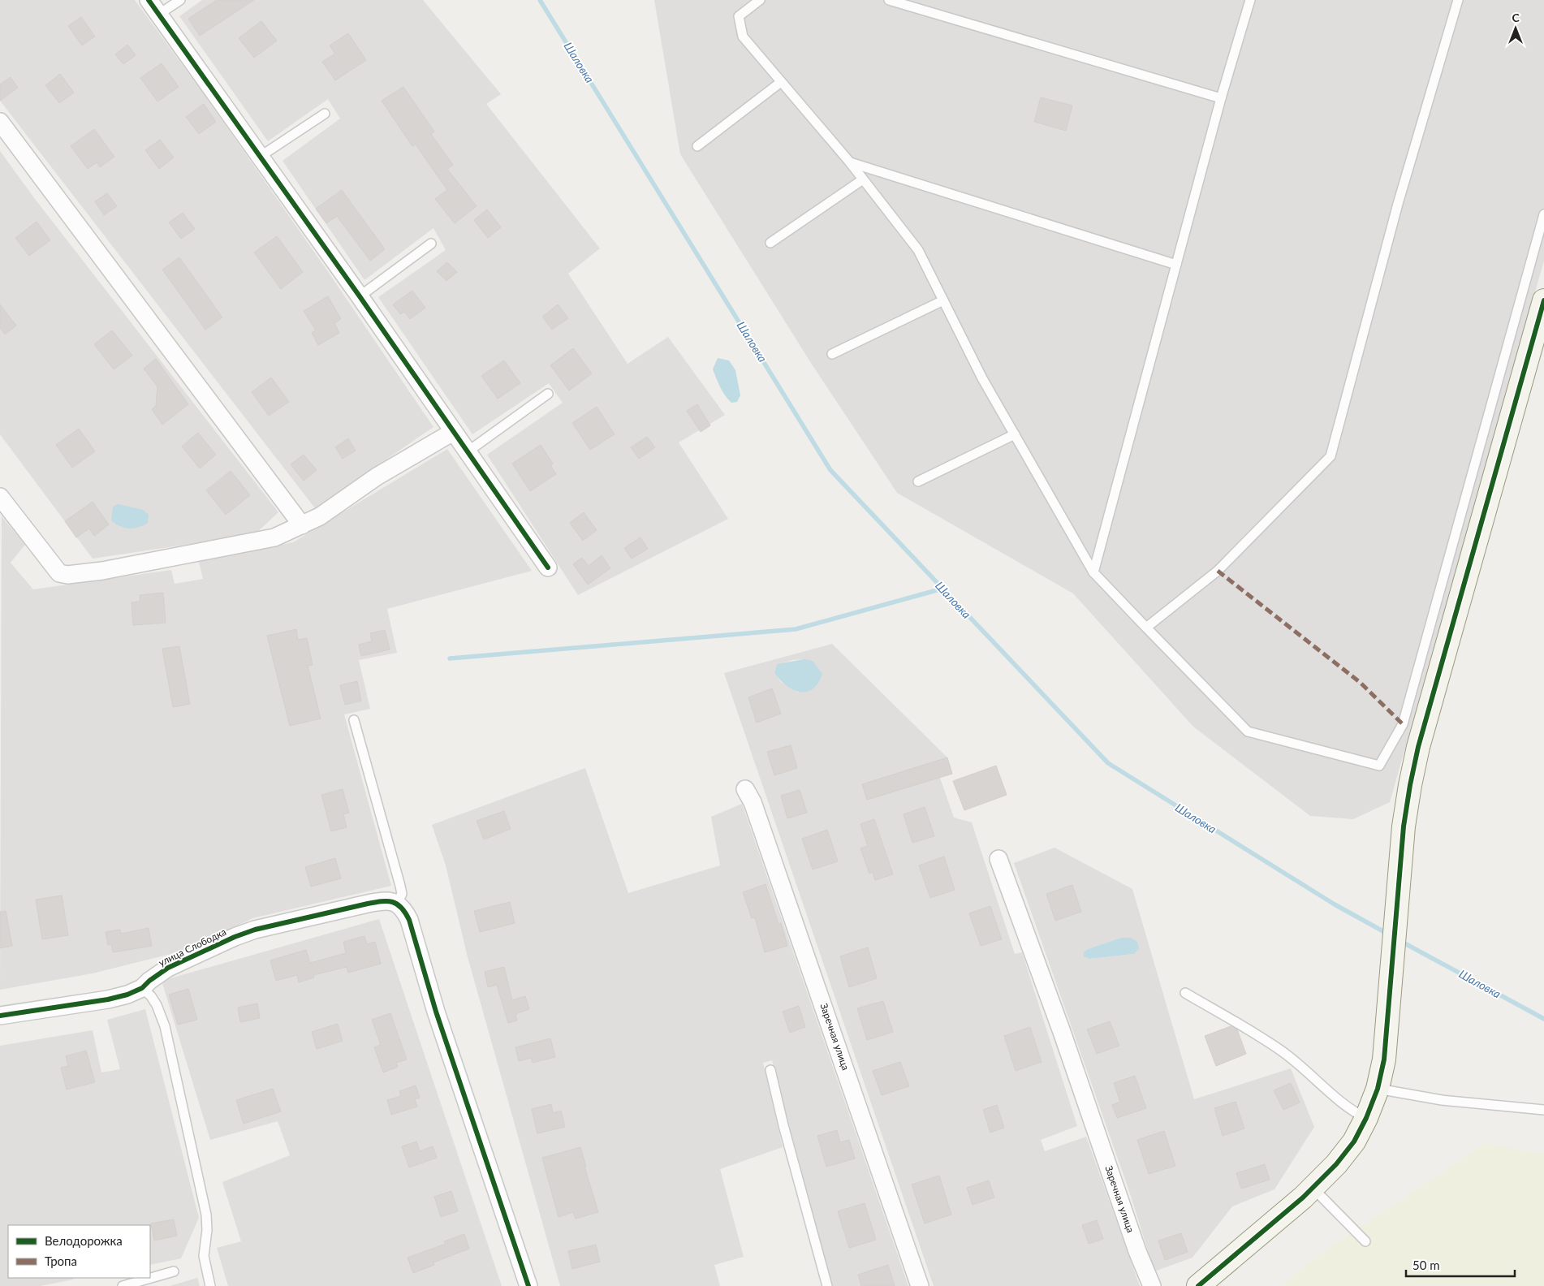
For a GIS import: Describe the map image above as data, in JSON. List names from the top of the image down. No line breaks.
{"streets":{"street":["улица Слободка","Заречная улица"]},"water":["Шаловка"],"legend":["Велодорожка","Тропа"],"scale_bar":"50 m","north":"top"}
